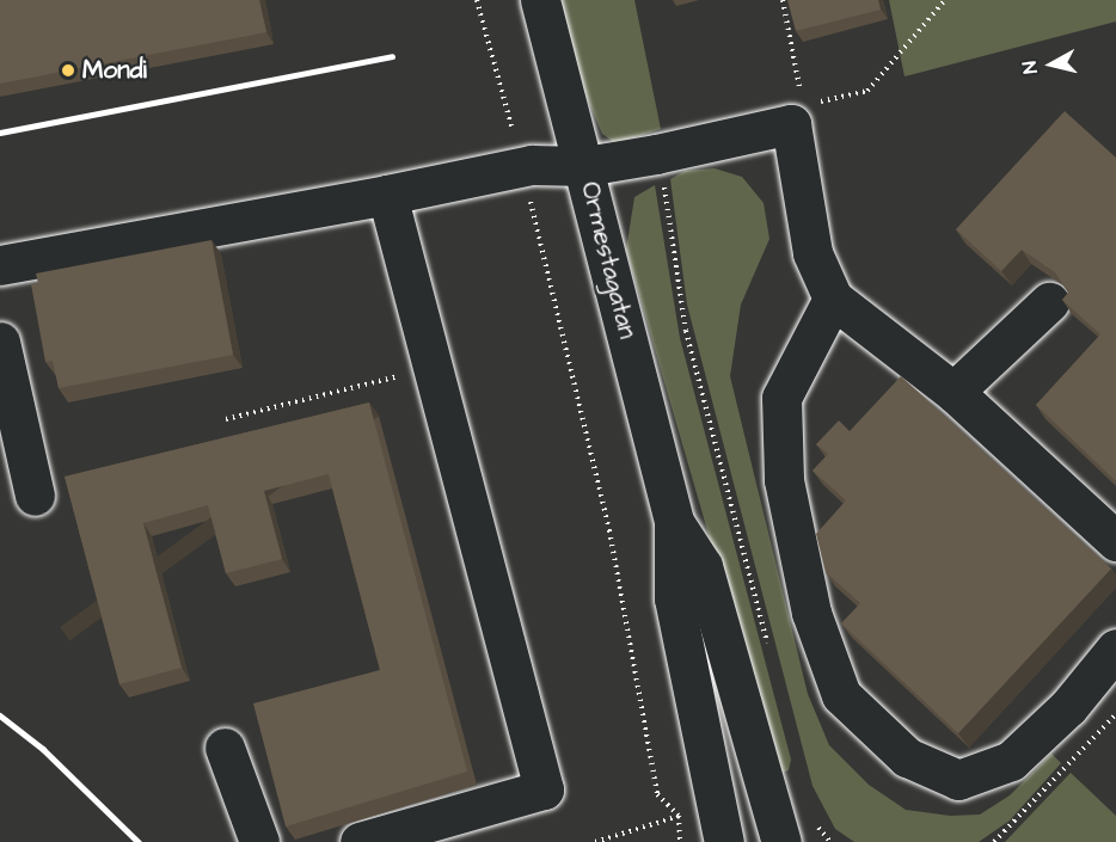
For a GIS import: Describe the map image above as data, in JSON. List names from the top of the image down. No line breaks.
{"streets":{"street":["Ormestagatan"]},"places":["Mondi"],"north":"left"}
